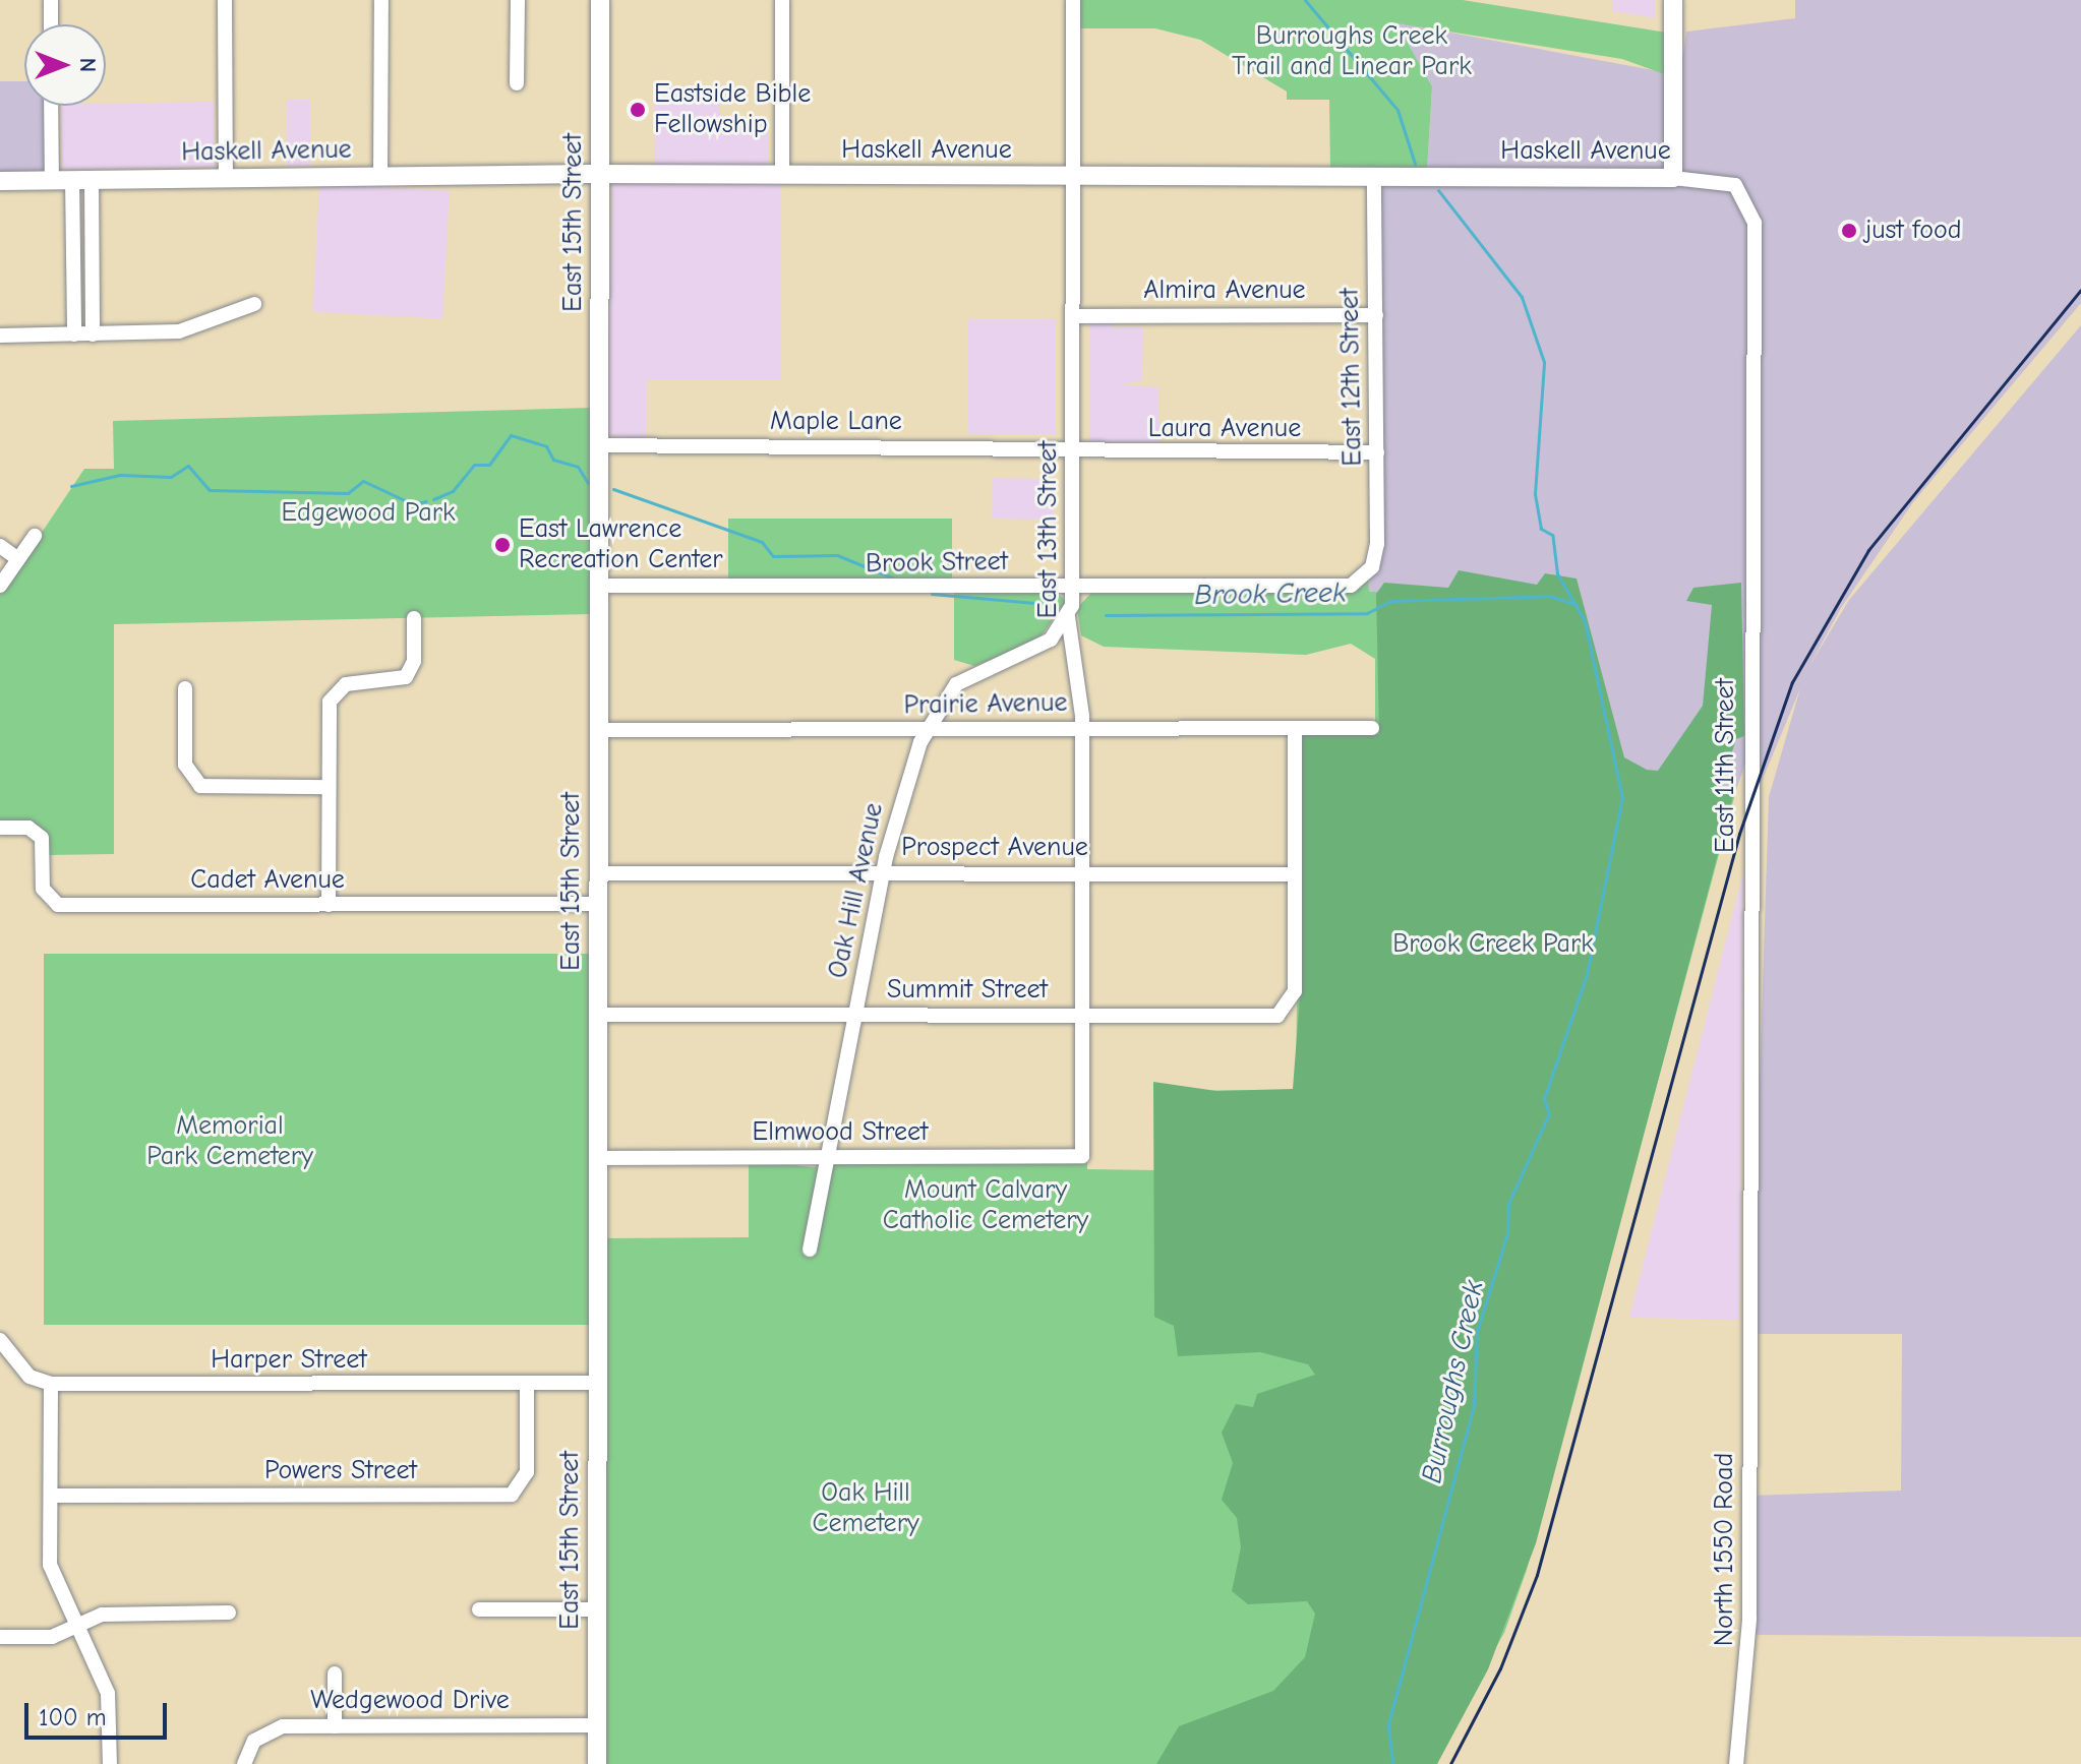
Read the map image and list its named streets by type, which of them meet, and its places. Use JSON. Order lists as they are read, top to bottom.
{
  "streets": {
    "main road": ["Haskell Avenue", "East 15th Street"],
    "street": [
      "Almira Avenue",
      "East 12th Street",
      "Maple Lane",
      "Laura Avenue",
      "East 13th Street",
      "Brook Street",
      "Prairie Avenue",
      "East 11th Street",
      "Prospect Avenue",
      "Cadet Avenue",
      "Oak Hill Avenue",
      "Summit Street",
      "Elmwood Street",
      "Harper Street",
      "Powers Street",
      "North 1550 Road",
      "Wedgewood Drive"
    ]
  },
  "crossings": [
    ["Haskell Avenue", "East 15th Street"],
    ["Haskell Avenue", "East 12th Street"],
    ["Haskell Avenue", "East 13th Street"],
    ["Haskell Avenue", "East 11th Street"],
    ["East 15th Street", "Maple Lane"],
    ["East 15th Street", "Brook Street"],
    ["East 15th Street", "Prairie Avenue"],
    ["East 15th Street", "Prospect Avenue"],
    ["East 15th Street", "Cadet Avenue"],
    ["East 15th Street", "Summit Street"],
    ["East 15th Street", "Elmwood Street"],
    ["East 15th Street", "Harper Street"],
    ["East 15th Street", "Wedgewood Drive"],
    ["Almira Avenue", "East 12th Street"],
    ["Almira Avenue", "East 13th Street"],
    ["East 12th Street", "Laura Avenue"],
    ["East 12th Street", "Brook Street"],
    ["Maple Lane", "Laura Avenue"],
    ["Maple Lane", "East 13th Street"],
    ["Laura Avenue", "East 13th Street"],
    ["East 13th Street", "Brook Street"],
    ["East 13th Street", "Prairie Avenue"],
    ["East 13th Street", "Prospect Avenue"],
    ["East 13th Street", "Oak Hill Avenue"],
    ["East 13th Street", "Summit Street"],
    ["East 13th Street", "Elmwood Street"],
    ["Prairie Avenue", "Oak Hill Avenue"],
    ["East 11th Street", "North 1550 Road"],
    ["Prospect Avenue", "Oak Hill Avenue"],
    ["Prospect Avenue", "Summit Street"],
    ["Oak Hill Avenue", "Summit Street"],
    ["Oak Hill Avenue", "Elmwood Street"],
    ["Harper Street", "Powers Street"]
  ],
  "water": ["Brook Creek", "Burroughs Creek"],
  "parks": [
    "Burroughs Creek Trail and Linear Park",
    "Edgewood Park",
    "Brook Creek Park",
    "Memorial Park Cemetery",
    "Mount Calvary Catholic Cemetery",
    "Oak Hill Cemetery"
  ],
  "places": ["Eastside Bible Fellowship", "just food", "East Lawrence Recreation Center"],
  "scale_bar": "100 m",
  "north": "right"
}
